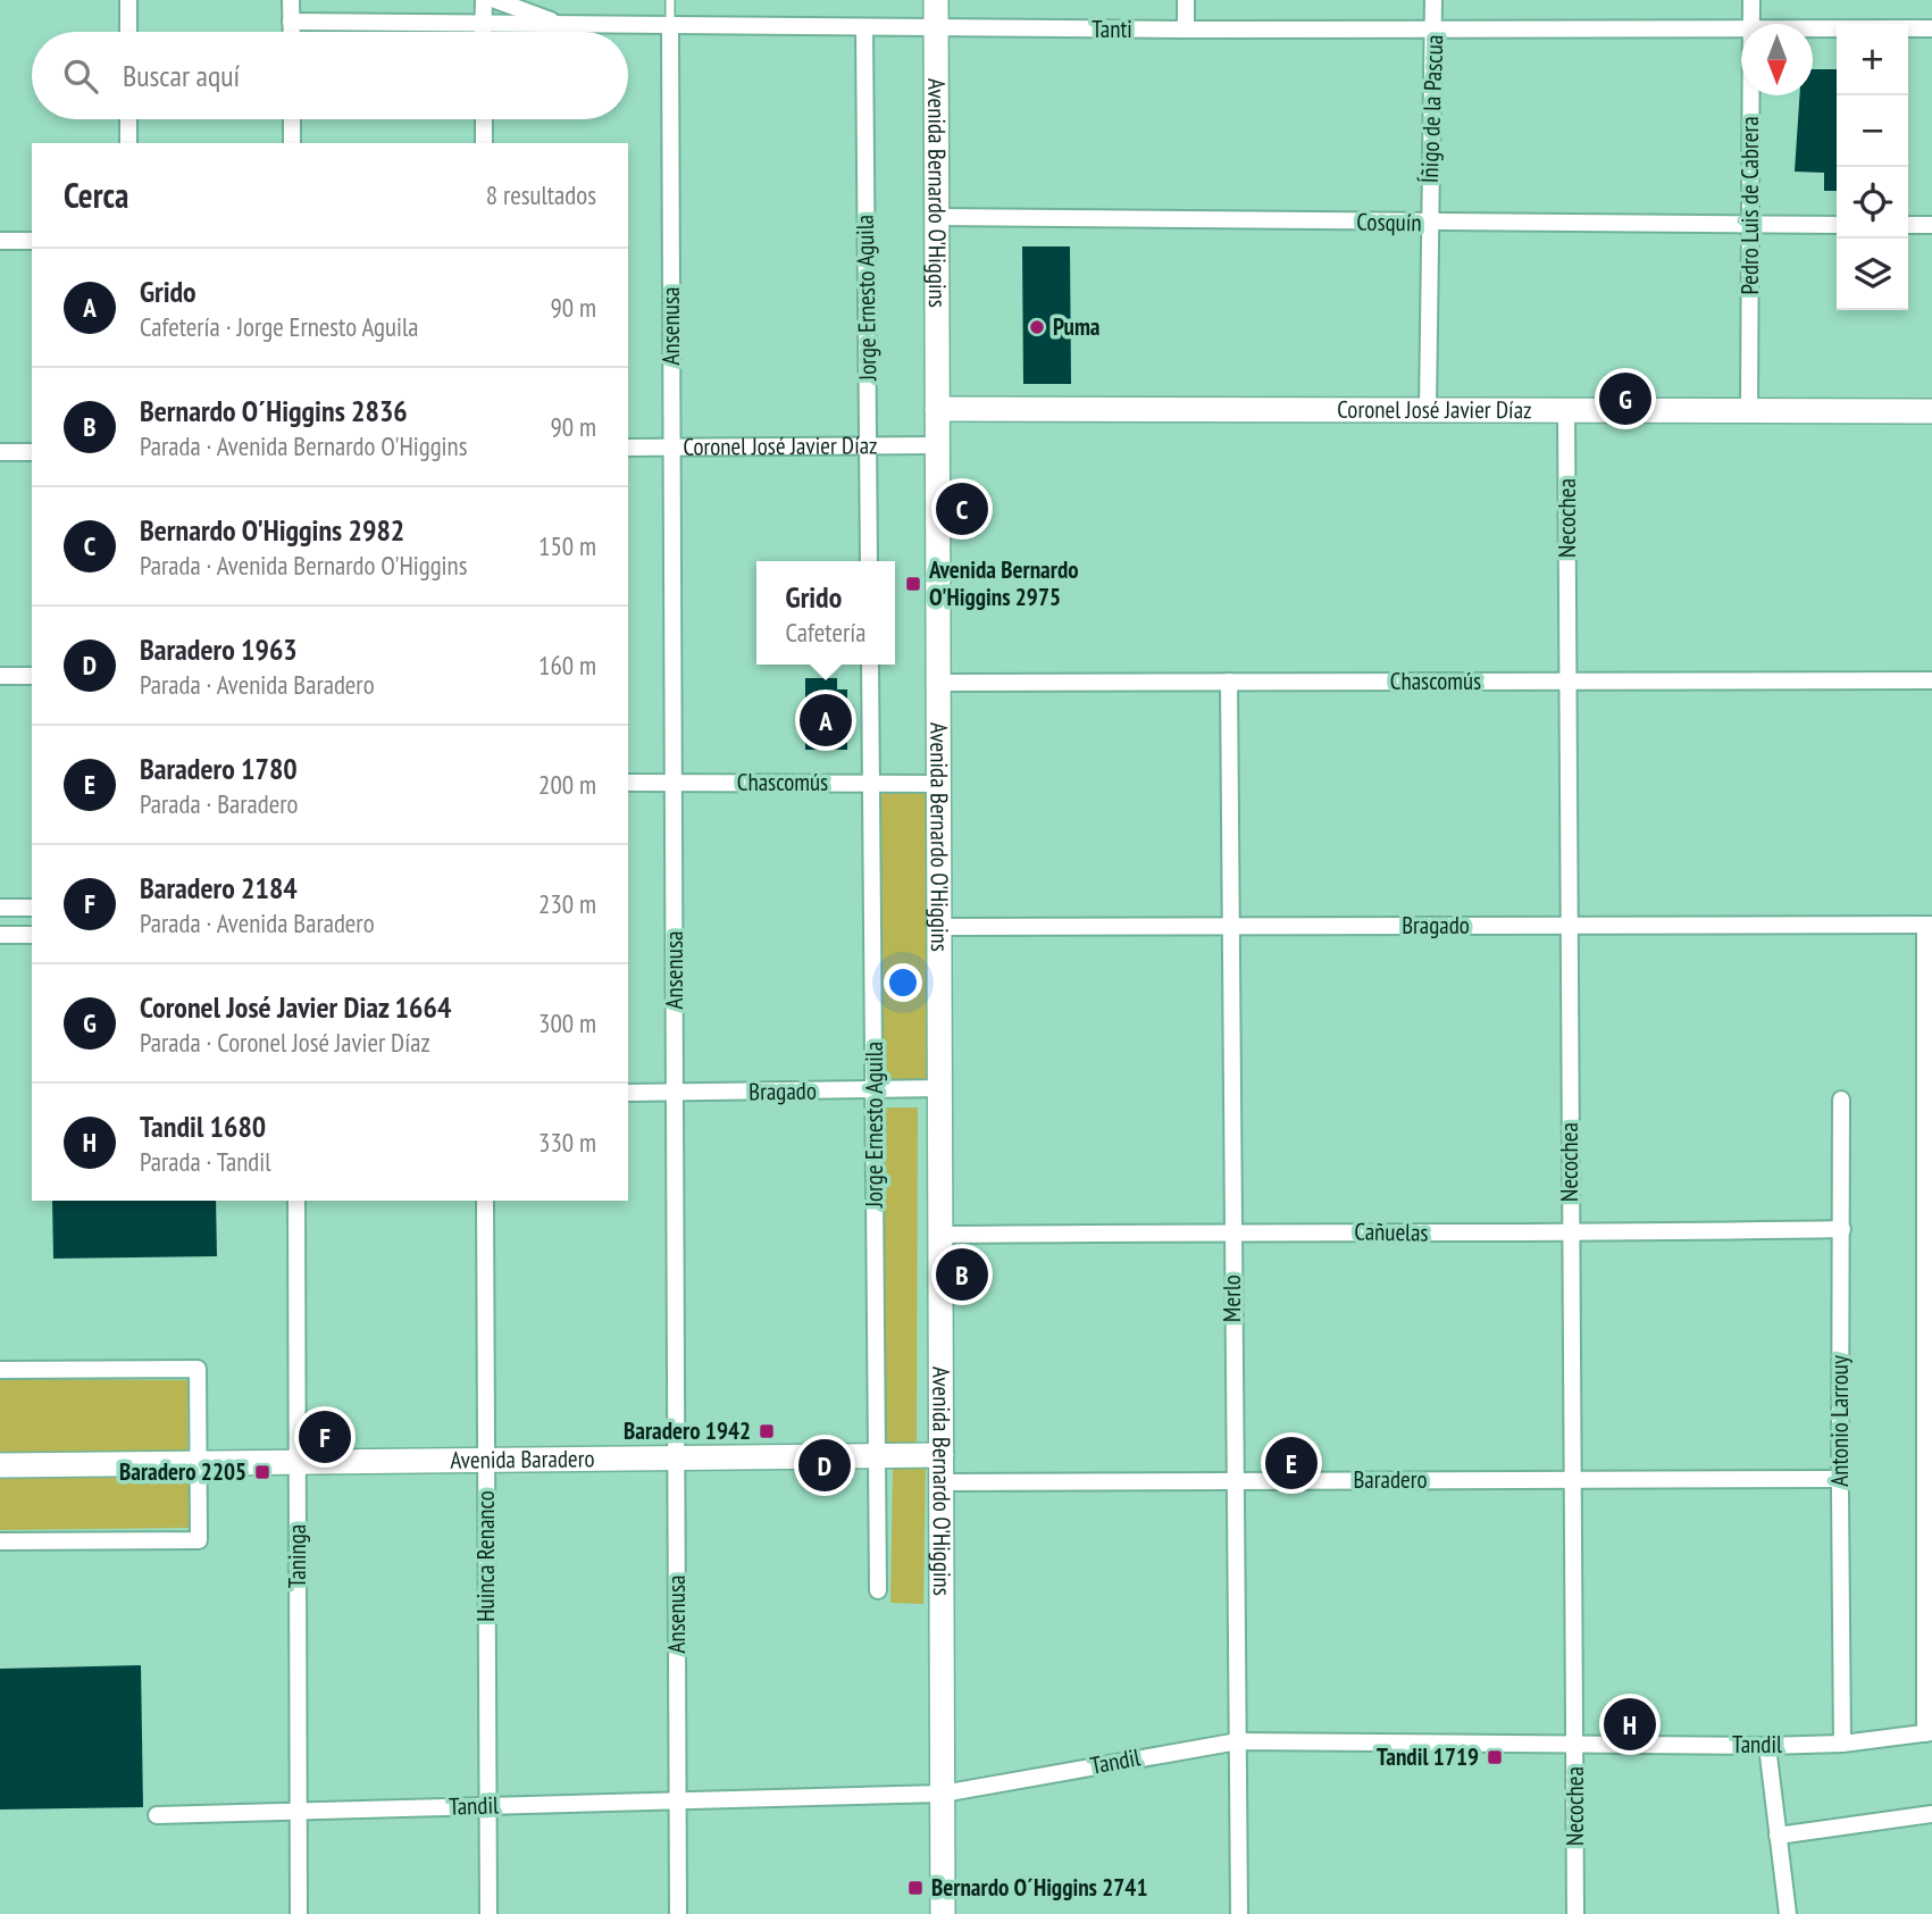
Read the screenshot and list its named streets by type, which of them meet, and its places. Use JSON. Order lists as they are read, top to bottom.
{
  "streets": {
    "main road": ["Avenida Bernardo O'Higgins", "Coronel José Javier Díaz", "Avenida Baradero"],
    "street": [
      "Tanti",
      "Íñigo de la Pascua",
      "Pedro Luis de Cabrera",
      "Cosquín",
      "Jorge Ernesto Aguila",
      "Ansenusa",
      "Necochea",
      "Chascomús",
      "Bragado",
      "Cañuelas",
      "Merlo",
      "Antonio Larrouy",
      "Baradero",
      "Taninga",
      "Huinca Renanco",
      "Tandil"
    ]
  },
  "crossings": [
    ["Tanti", "Íñigo de la Pascua"],
    ["Tanti", "Avenida Bernardo O'Higgins"],
    ["Tanti", "Jorge Ernesto Aguila"],
    ["Tanti", "Ansenusa"],
    ["Íñigo de la Pascua", "Cosquín"],
    ["Íñigo de la Pascua", "Coronel José Javier Díaz"],
    ["Avenida Bernardo O'Higgins", "Cosquín"],
    ["Avenida Bernardo O'Higgins", "Coronel José Javier Díaz"],
    ["Avenida Bernardo O'Higgins", "Chascomús"],
    ["Avenida Bernardo O'Higgins", "Bragado"],
    ["Avenida Bernardo O'Higgins", "Cañuelas"],
    ["Avenida Bernardo O'Higgins", "Avenida Baradero"],
    ["Avenida Bernardo O'Higgins", "Baradero"],
    ["Avenida Bernardo O'Higgins", "Tandil"],
    ["Pedro Luis de Cabrera", "Cosquín"],
    ["Pedro Luis de Cabrera", "Coronel José Javier Díaz"],
    ["Jorge Ernesto Aguila", "Coronel José Javier Díaz"],
    ["Jorge Ernesto Aguila", "Chascomús"],
    ["Jorge Ernesto Aguila", "Bragado"],
    ["Jorge Ernesto Aguila", "Avenida Baradero"],
    ["Ansenusa", "Coronel José Javier Díaz"],
    ["Ansenusa", "Chascomús"],
    ["Ansenusa", "Bragado"],
    ["Ansenusa", "Avenida Baradero"],
    ["Ansenusa", "Tandil"],
    ["Coronel José Javier Díaz", "Necochea"],
    ["Necochea", "Chascomús"],
    ["Necochea", "Bragado"],
    ["Necochea", "Cañuelas"],
    ["Necochea", "Baradero"],
    ["Necochea", "Tandil"],
    ["Chascomús", "Merlo"],
    ["Bragado", "Merlo"],
    ["Cañuelas", "Merlo"],
    ["Cañuelas", "Antonio Larrouy"],
    ["Merlo", "Baradero"],
    ["Merlo", "Tandil"],
    ["Antonio Larrouy", "Baradero"],
    ["Antonio Larrouy", "Tandil"],
    ["Avenida Baradero", "Taninga"],
    ["Avenida Baradero", "Huinca Renanco"],
    ["Taninga", "Tandil"],
    ["Huinca Renanco", "Tandil"]
  ],
  "places": {
    "other": ["Puma"],
    "transit": [
      "Avenida Bernardo O'Higgins 2975",
      "Baradero 1942",
      "Baradero 2205",
      "Tandil 1719",
      "Bernardo O´Higgins 2741"
    ]
  },
  "north": "bottom",
  "page": {
    "map_buttons": ["+", "−"],
    "search": "Buscar aquí",
    "heading": ["Cerca", "8 resultados"],
    "list": [
      {
        "mark": "A",
        "name": "Grido",
        "note": "Cafetería · Jorge Ernesto Aguila",
        "value": "90 m"
      },
      {
        "mark": "B",
        "name": "Bernardo O´Higgins 2836",
        "note": "Parada · Avenida Bernardo O'Higgins",
        "value": "90 m"
      },
      {
        "mark": "C",
        "name": "Bernardo O'Higgins 2982",
        "note": "Parada · Avenida Bernardo O'Higgins",
        "value": "150 m"
      },
      {
        "mark": "D",
        "name": "Baradero 1963",
        "note": "Parada · Avenida Baradero",
        "value": "160 m"
      },
      {
        "mark": "E",
        "name": "Baradero 1780",
        "note": "Parada · Baradero",
        "value": "200 m"
      },
      {
        "mark": "F",
        "name": "Baradero 2184",
        "note": "Parada · Avenida Baradero",
        "value": "230 m"
      },
      {
        "mark": "G",
        "name": "Coronel José Javier Diaz 1664",
        "note": "Parada · Coronel José Javier Díaz",
        "value": "300 m"
      },
      {
        "mark": "H",
        "name": "Tandil 1680",
        "note": "Parada · Tandil",
        "value": "330 m"
      }
    ],
    "pins": [
      "G",
      "C",
      "A",
      "B",
      "F",
      "E",
      "D",
      "H"
    ],
    "popup": ["Grido", "Cafetería"]
  }
}
